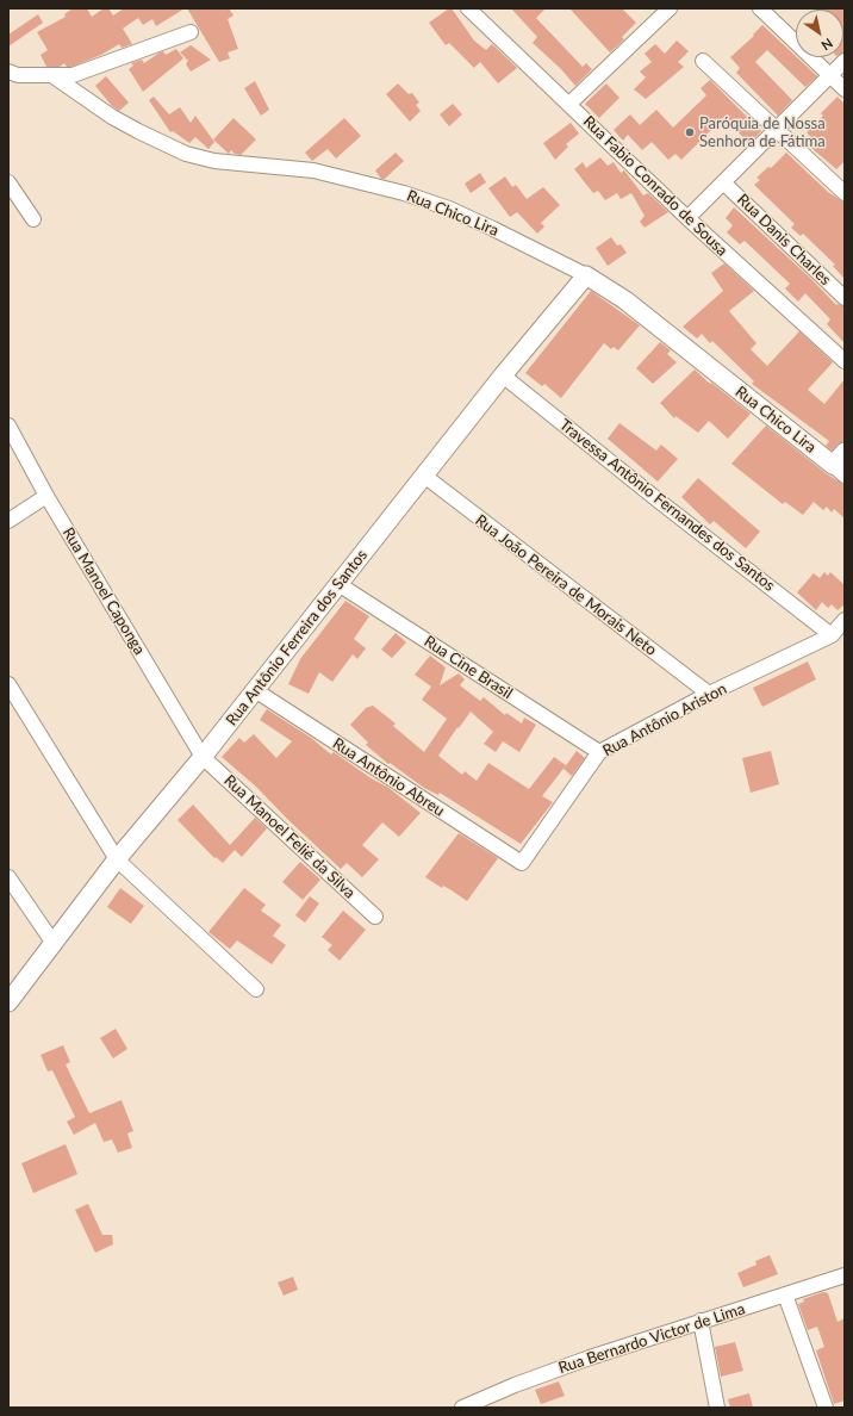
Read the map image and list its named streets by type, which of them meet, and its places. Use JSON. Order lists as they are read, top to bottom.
{
  "streets": {
    "street": [
      "Rua Fabio Conrado de Sousa",
      "Rua Chico Lira",
      "Rua Danis Charles",
      "Travessa Antônio Fernandes dos Santos",
      "Rua João Pereira de Morais Neto",
      "Rua Manoel Caponga",
      "Rua Antônio Ferreira dos Santos",
      "Rua Cine Brasil",
      "Rua Antônio Ariston",
      "Rua Antônio Abreu",
      "Rua Manoel Felié da Silva",
      "Rua Bernardo Victor de Lima"
    ]
  },
  "crossings": [
    ["Rua Chico Lira", "Rua Antônio Ferreira dos Santos"],
    ["Travessa Antônio Fernandes dos Santos", "Rua Antônio Ferreira dos Santos"],
    ["Travessa Antônio Fernandes dos Santos", "Rua Antônio Ariston"],
    ["Rua João Pereira de Morais Neto", "Rua Antônio Ferreira dos Santos"],
    ["Rua João Pereira de Morais Neto", "Rua Antônio Ariston"],
    ["Rua Manoel Caponga", "Rua Antônio Ferreira dos Santos"],
    ["Rua Manoel Caponga", "Rua Manoel Felié da Silva"],
    ["Rua Antônio Ferreira dos Santos", "Rua Cine Brasil"],
    ["Rua Antônio Ferreira dos Santos", "Rua Antônio Abreu"],
    ["Rua Antônio Ferreira dos Santos", "Rua Manoel Felié da Silva"],
    ["Rua Cine Brasil", "Rua Antônio Ariston"],
    ["Rua Antônio Ariston", "Rua Antônio Abreu"]
  ],
  "places": ["Paróquia de Nossa Senhora de Fátima"],
  "north": "bottom right"
}
